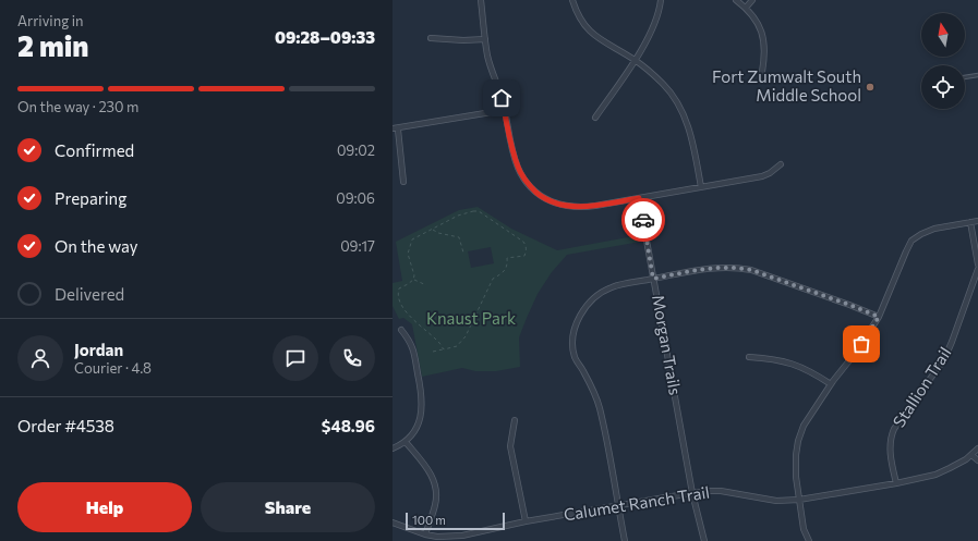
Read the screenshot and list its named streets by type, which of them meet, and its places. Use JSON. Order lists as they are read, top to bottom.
{
  "streets": {
    "street": ["Morgan Trails", "Stallion Trail", "Calumet Ranch Trail"]
  },
  "crossings": [
    ["Morgan Trails", "Calumet Ranch Trail"],
    ["Stallion Trail", "Calumet Ranch Trail"]
  ],
  "parks": ["Knaust Park"],
  "places": ["Fort Zumwalt South Middle School"],
  "scale_bar": "100 m",
  "north": "top",
  "page": {
    "heading": ["2 min", "Arriving in", "09:28–09:33"],
    "panel": [
      "Jordan",
      "Courier · 4.8",
      "Order #4538",
      "$48.96"
    ],
    "bar": "On the way · 230 m",
    "list": [
      ["Confirmed", "09:02"],
      ["Preparing", "09:06"],
      ["On the way", "09:17"],
      "Delivered"
    ],
    "buttons": ["Help", "Share"],
    "scale": "100 m"
  }
}
